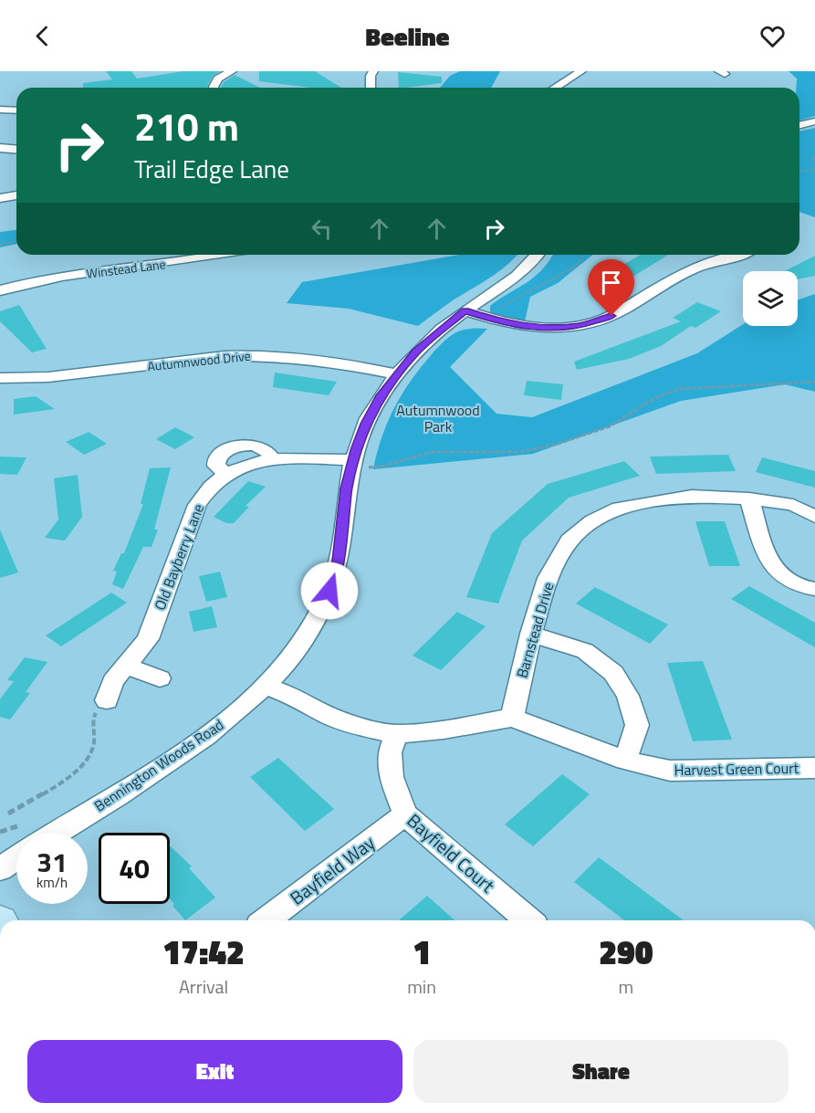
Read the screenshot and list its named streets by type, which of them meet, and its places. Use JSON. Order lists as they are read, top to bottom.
{
  "streets": {
    "street": [
      "Winstead Lane",
      "Autumnwood Drive",
      "Old Bayberry Lane",
      "Barnstead Drive",
      "Bennington Woods Road",
      "Harvest Green Court",
      "Bayfield Court",
      "Bayfield Way"
    ]
  },
  "crossings": [
    ["Autumnwood Drive", "Bennington Woods Road"],
    ["Old Bayberry Lane", "Bennington Woods Road"],
    ["Barnstead Drive", "Harvest Green Court"],
    ["Bayfield Court", "Bayfield Way"]
  ],
  "parks": ["Autumnwood Park"],
  "page": {
    "header": "Beeline",
    "turn": ["210 m", "Trail Edge Lane"],
    "speed": "31 km/h",
    "limit": "40",
    "eta": [
      "17:42",
      "Arrival",
      "1",
      "min",
      "290",
      "m"
    ],
    "buttons": ["Exit", "Share"]
  }
}
